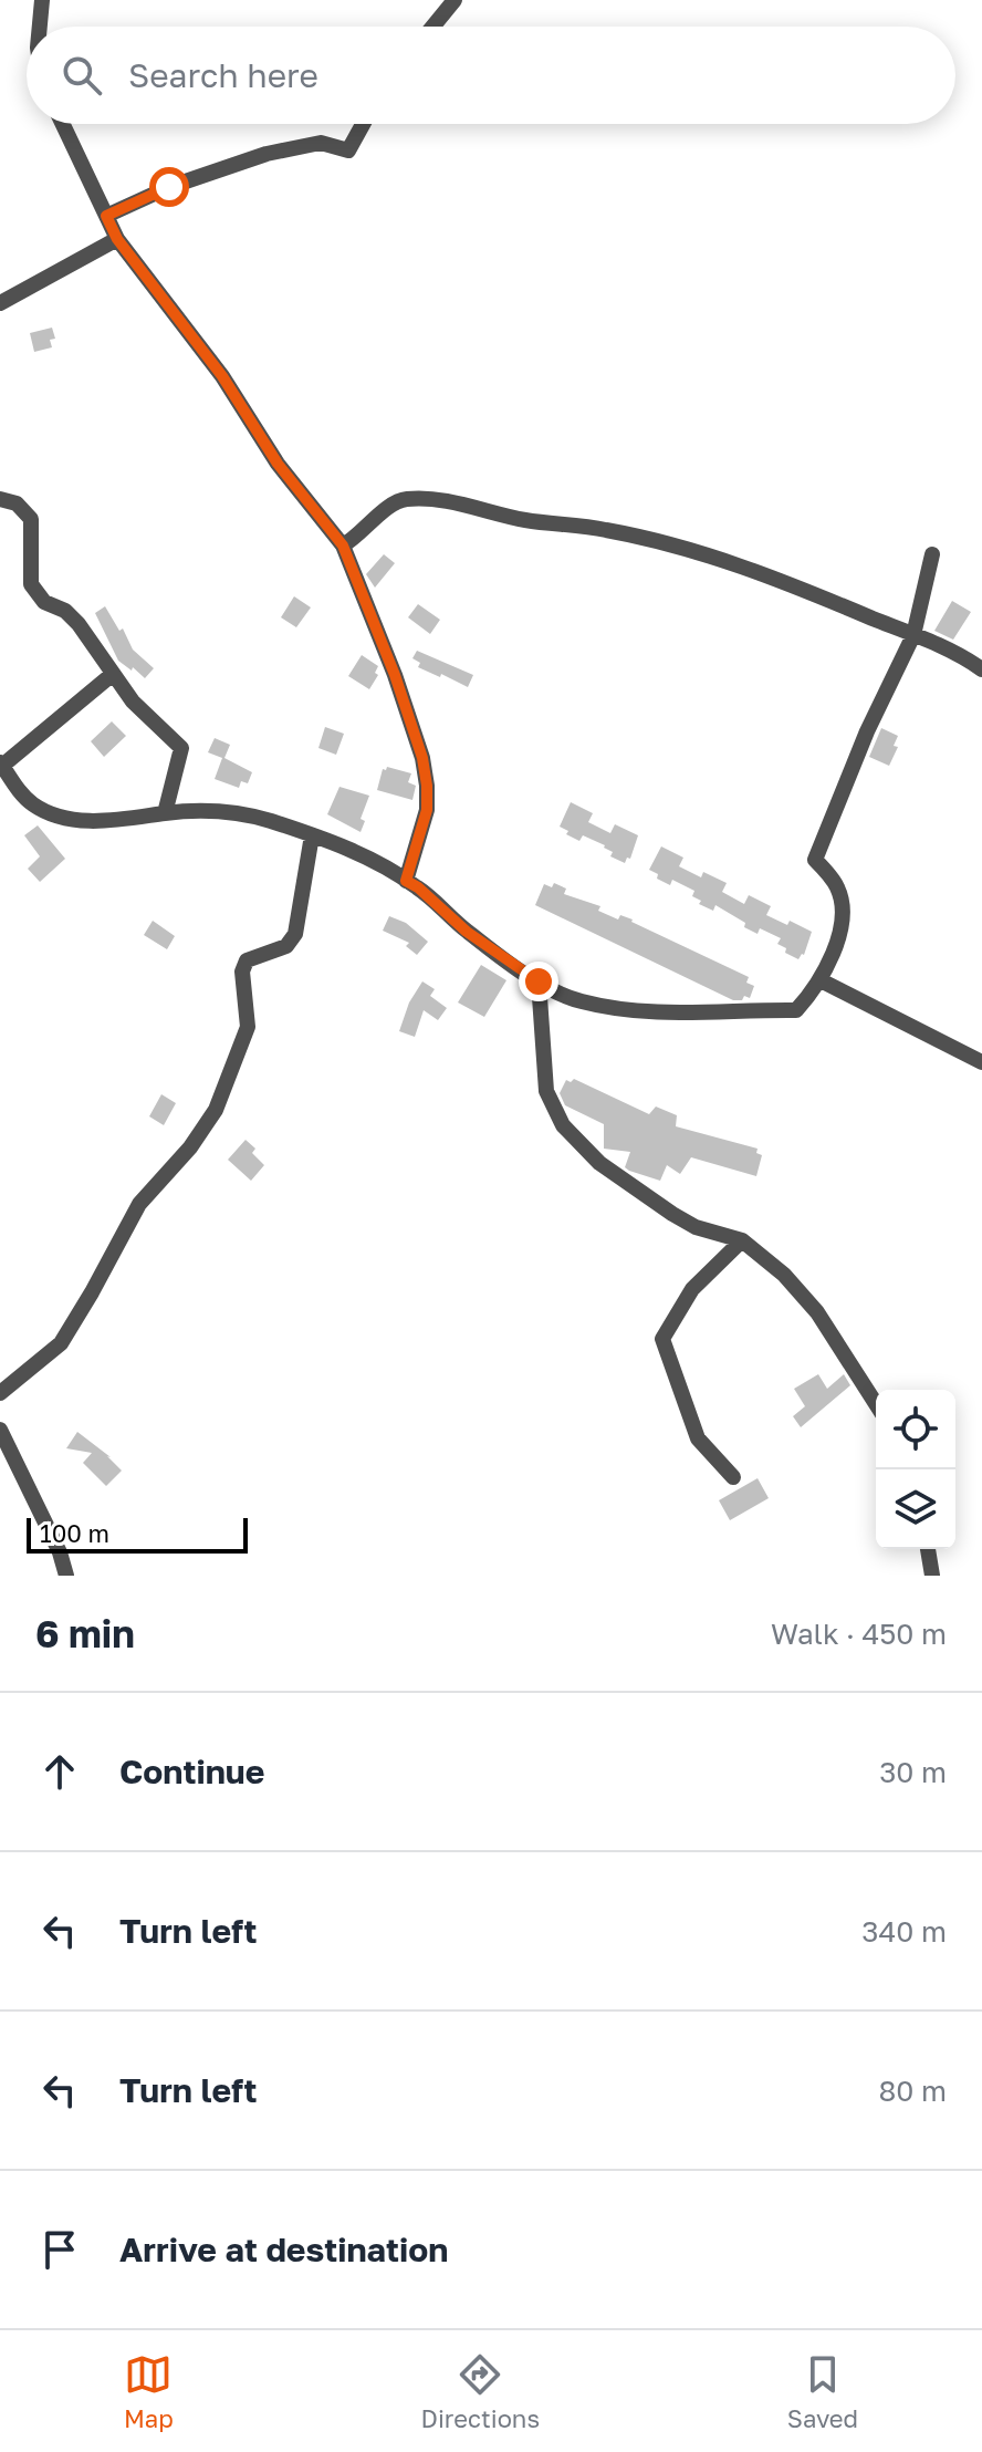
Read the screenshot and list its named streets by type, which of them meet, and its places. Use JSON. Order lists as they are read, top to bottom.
{
  "scale_bar": "100 m",
  "page": {
    "search": "Search here",
    "scale": "100 m",
    "heading": ["6 min", "Walk · 450 m"],
    "list": [
      ["Continue", "30 m"],
      ["Turn left", "340 m"],
      ["Turn left", "80 m"],
      "Arrive at destination"
    ],
    "nav": ["Map", "Directions", "Saved"]
  }
}
